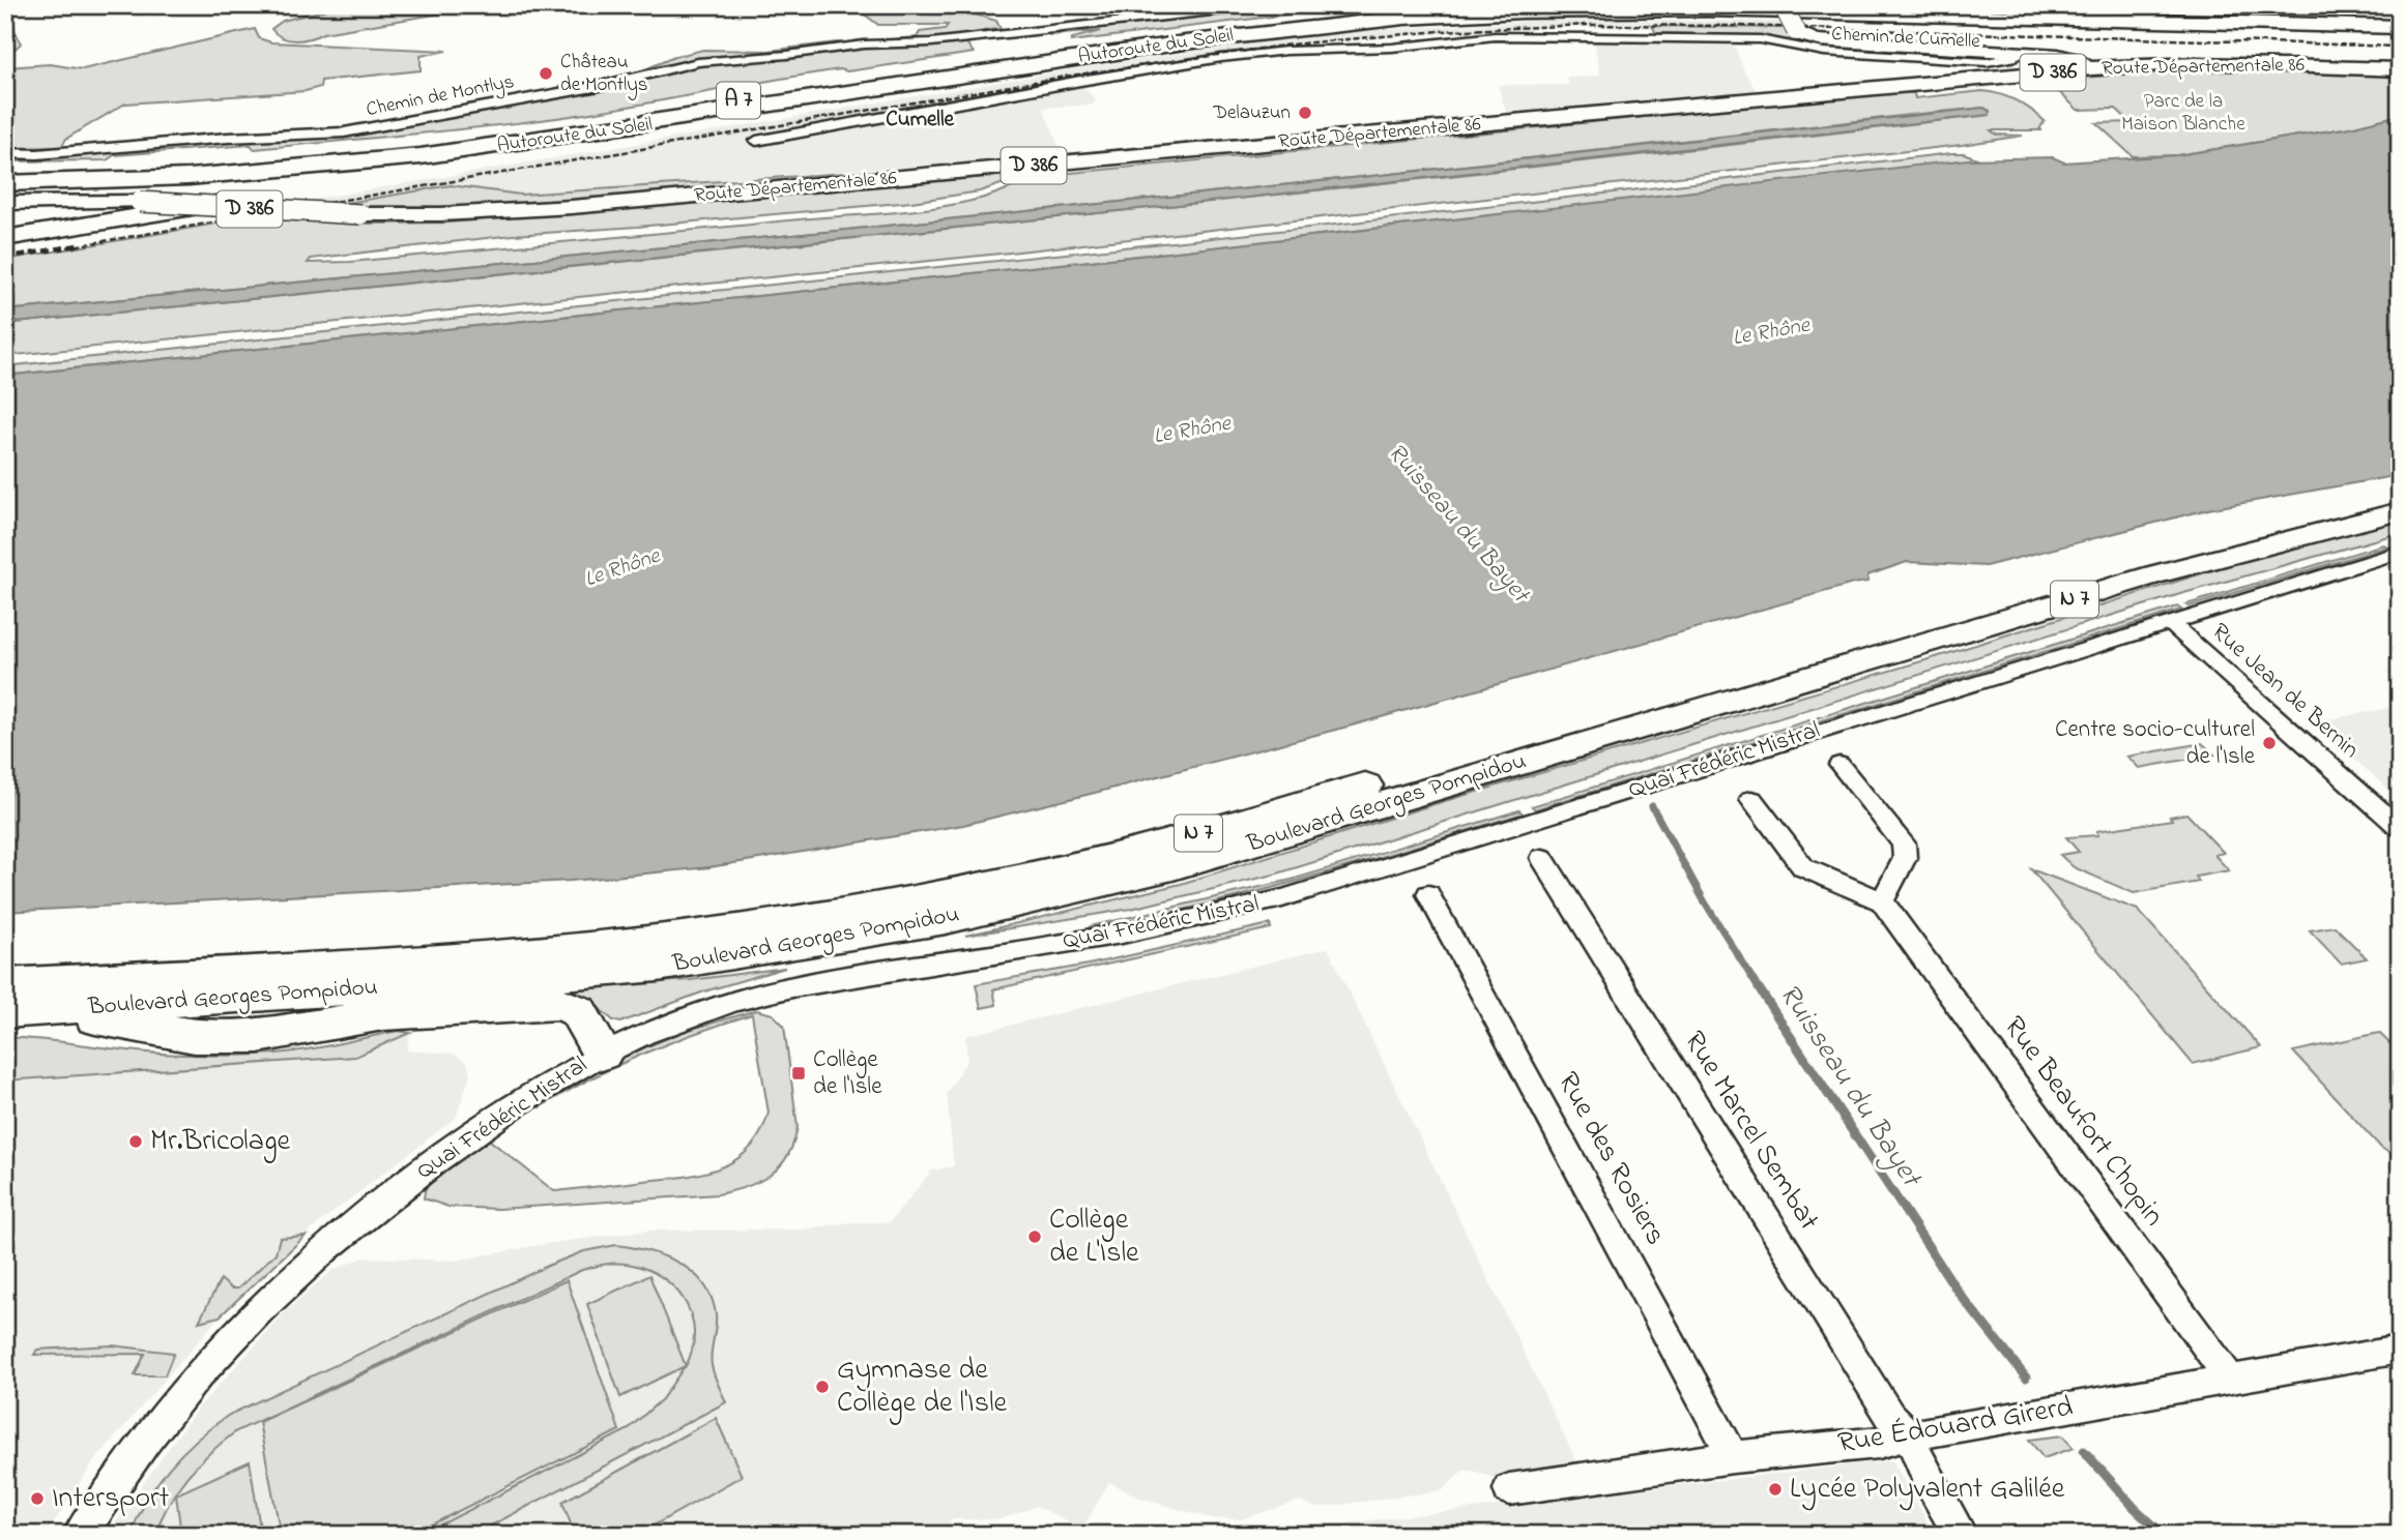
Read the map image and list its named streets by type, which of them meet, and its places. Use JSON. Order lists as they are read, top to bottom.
{
  "streets": {
    "highway": ["Autoroute du Soleil", "A 7"],
    "main road": [
      "Route Départementale 86",
      "D 386",
      "N 7",
      "Boulevard Georges Pompidou"
    ],
    "street": [
      "Chemin de Cumelle",
      "Chemin de Montlys",
      "Rue Jean de Bernin",
      "Quai Frédéric Mistral",
      "Rue Beaufort Chopin",
      "Rue Marcel Sembat",
      "Rue des Rosiers",
      "Rue Édouard Girerd"
    ]
  },
  "crossings": [
    ["Rue Jean de Bernin", "Quai Frédéric Mistral"],
    ["Rue Beaufort Chopin", "Rue Édouard Girerd"],
    ["Rue Marcel Sembat", "Rue Édouard Girerd"],
    ["Rue des Rosiers", "Rue Édouard Girerd"]
  ],
  "districts": ["Cumelle"],
  "water": ["Le Rhône", "Ruisseau du Bayet"],
  "parks": ["Parc de la Maison Blanche"],
  "places": {
    "other": [
      "Château de Montlys",
      "Delauzun",
      "Centre socio-culturel de l'Isle",
      "Mr.Bricolage",
      "Collège de L'Isle",
      "Gymnase de Collège de l'Isle",
      "Lycée Polyvalent Galilée",
      "Intersport"
    ],
    "transit": ["Collège de l'Isle"]
  }
}
